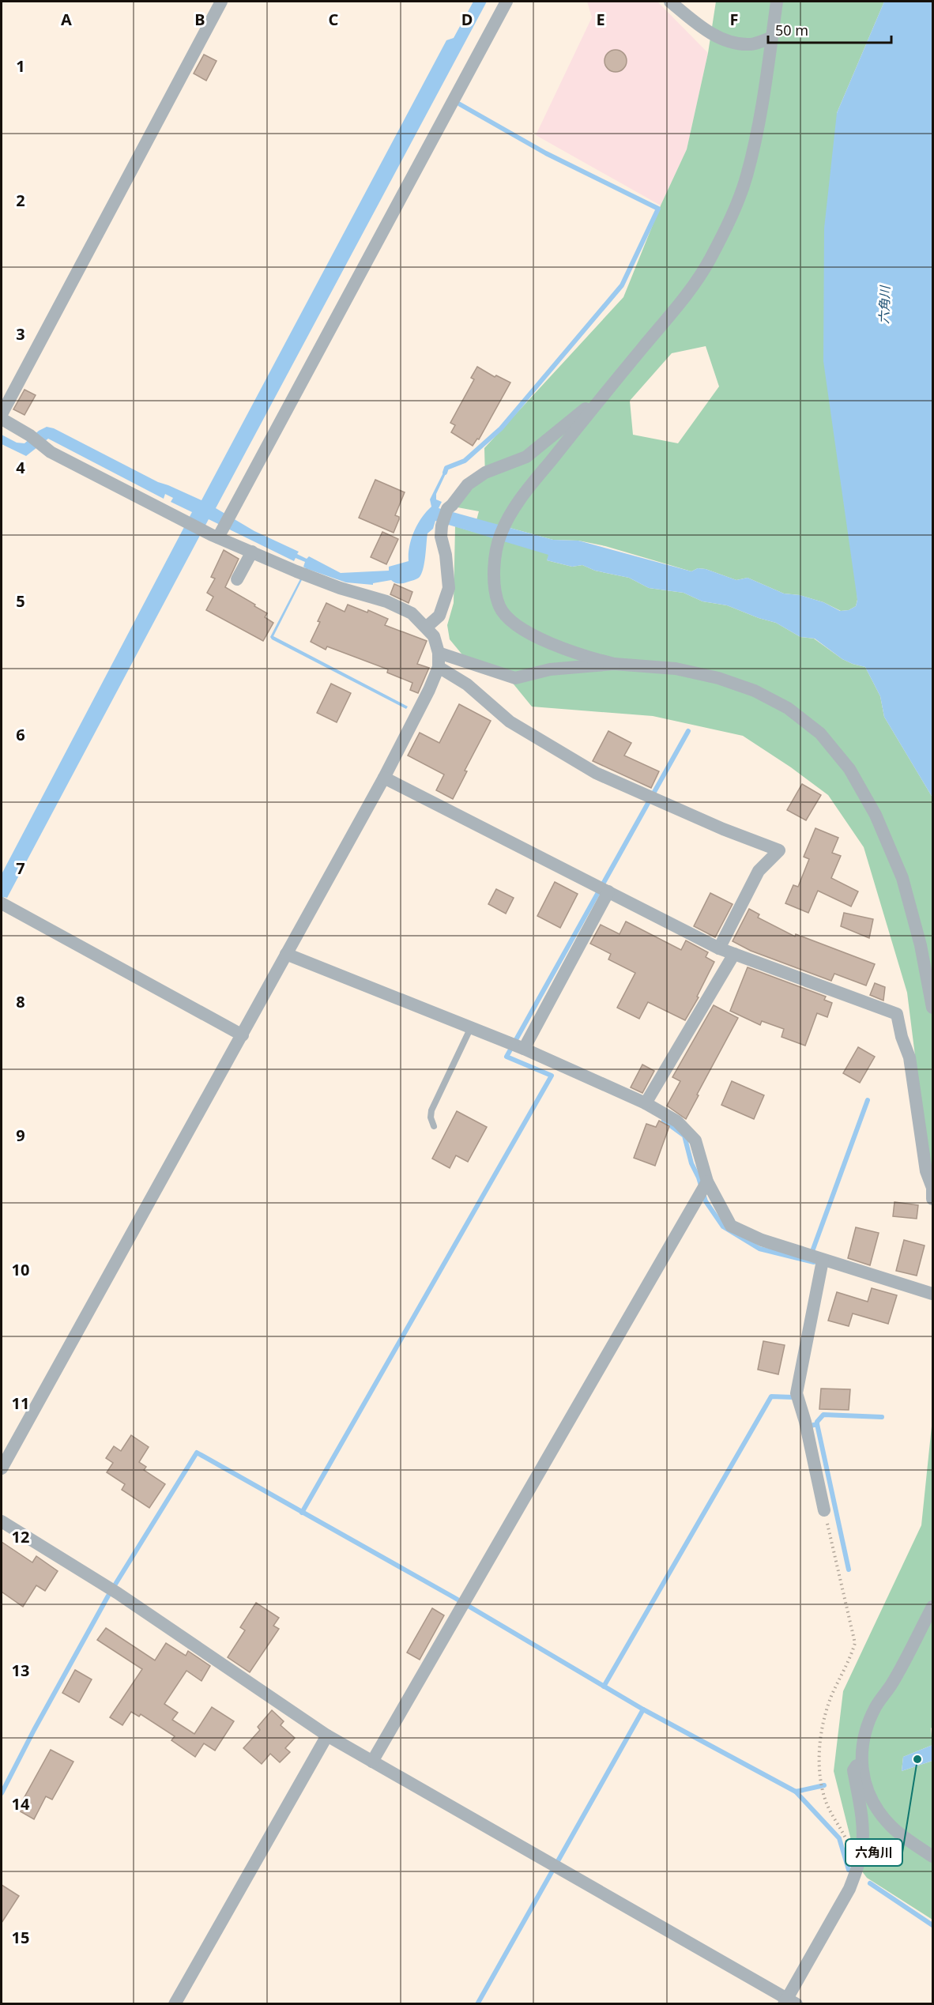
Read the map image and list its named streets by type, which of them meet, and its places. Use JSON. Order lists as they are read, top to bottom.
{
  "water": ["六角川"],
  "places": ["六角川"],
  "scale_bar": "50 m",
  "grid": {
    "columns": [
      "A",
      "B",
      "C",
      "D",
      "E",
      "F"
    ],
    "rows": [
      "1",
      "2",
      "3",
      "4",
      "5",
      "6",
      "7",
      "8",
      "9",
      "10",
      "11",
      "12",
      "13",
      "14",
      "15"
    ]
  }
}
